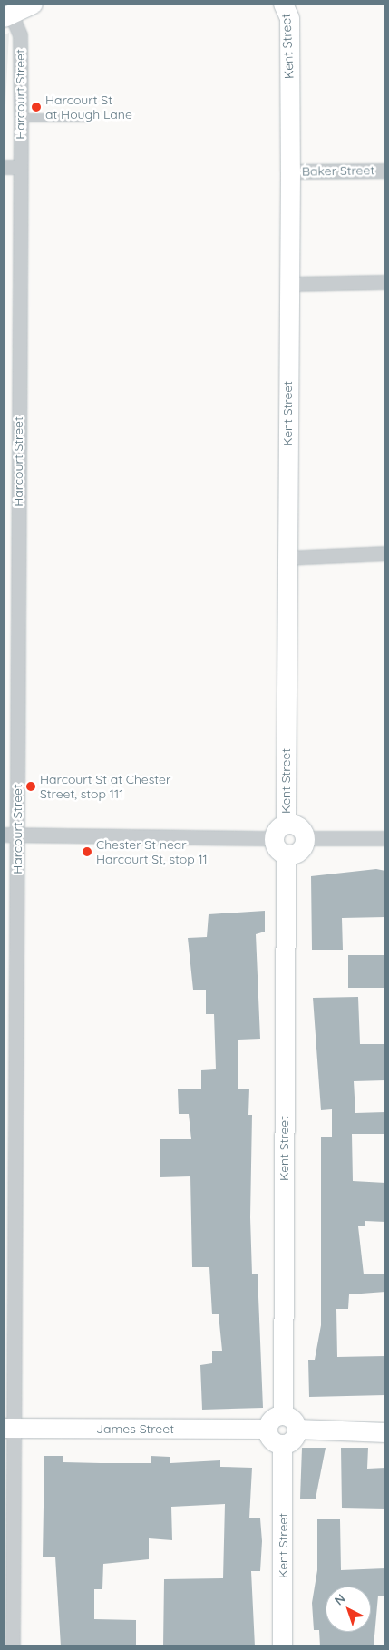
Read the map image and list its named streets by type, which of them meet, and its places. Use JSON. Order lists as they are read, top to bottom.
{
  "streets": {
    "street": [
      "Kent Street",
      "Harcourt Street",
      "Baker Street",
      "James Street"
    ]
  },
  "crossings": [
    ["Kent Street", "Baker Street"],
    ["Kent Street", "James Street"],
    ["Harcourt Street", "James Street"]
  ],
  "places": ["Harcourt St at Hough Lane", "Harcourt St at Chester Street, stop 111", "Chester St near Harcourt St, stop 11"],
  "north": "top left"
}
